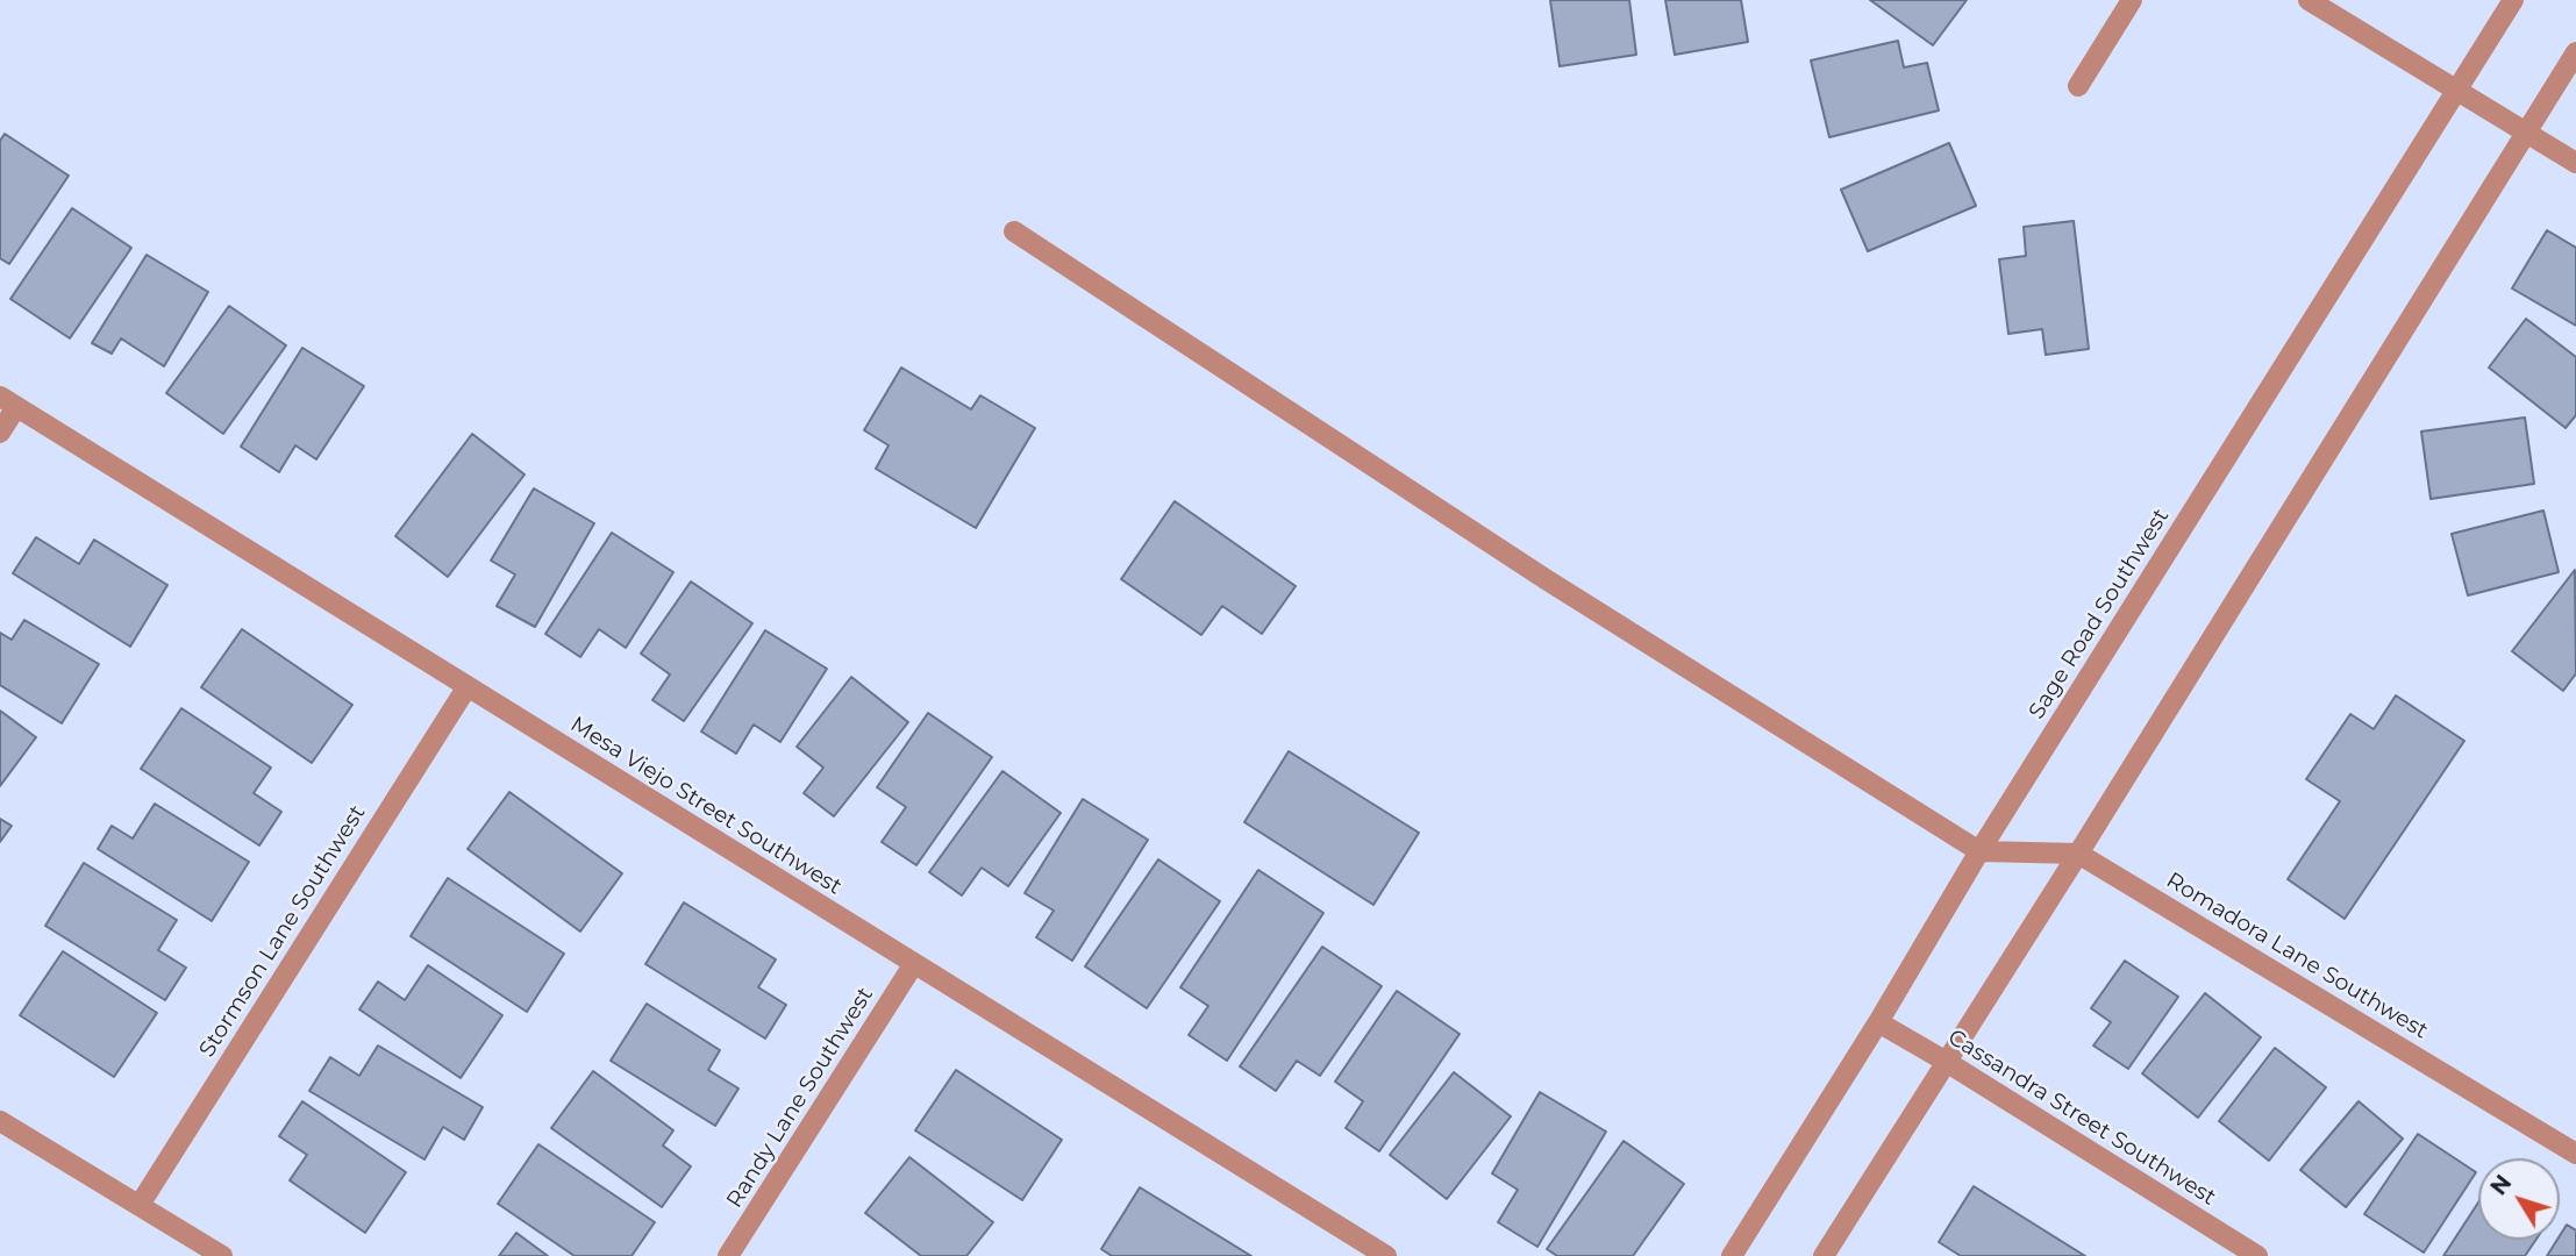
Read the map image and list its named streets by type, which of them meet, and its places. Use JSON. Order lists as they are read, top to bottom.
{
  "streets": {
    "street": [
      "Sage Road Southwest",
      "Mesa Viejo Street Southwest",
      "Stormson Lane Southwest",
      "Romadora Lane Southwest",
      "Randy Lane Southwest",
      "Cassandra Street Southwest"
    ]
  },
  "crossings": [
    ["Sage Road Southwest", "Cassandra Street Southwest"],
    ["Mesa Viejo Street Southwest", "Stormson Lane Southwest"],
    ["Mesa Viejo Street Southwest", "Randy Lane Southwest"]
  ],
  "north": "top left"
}
